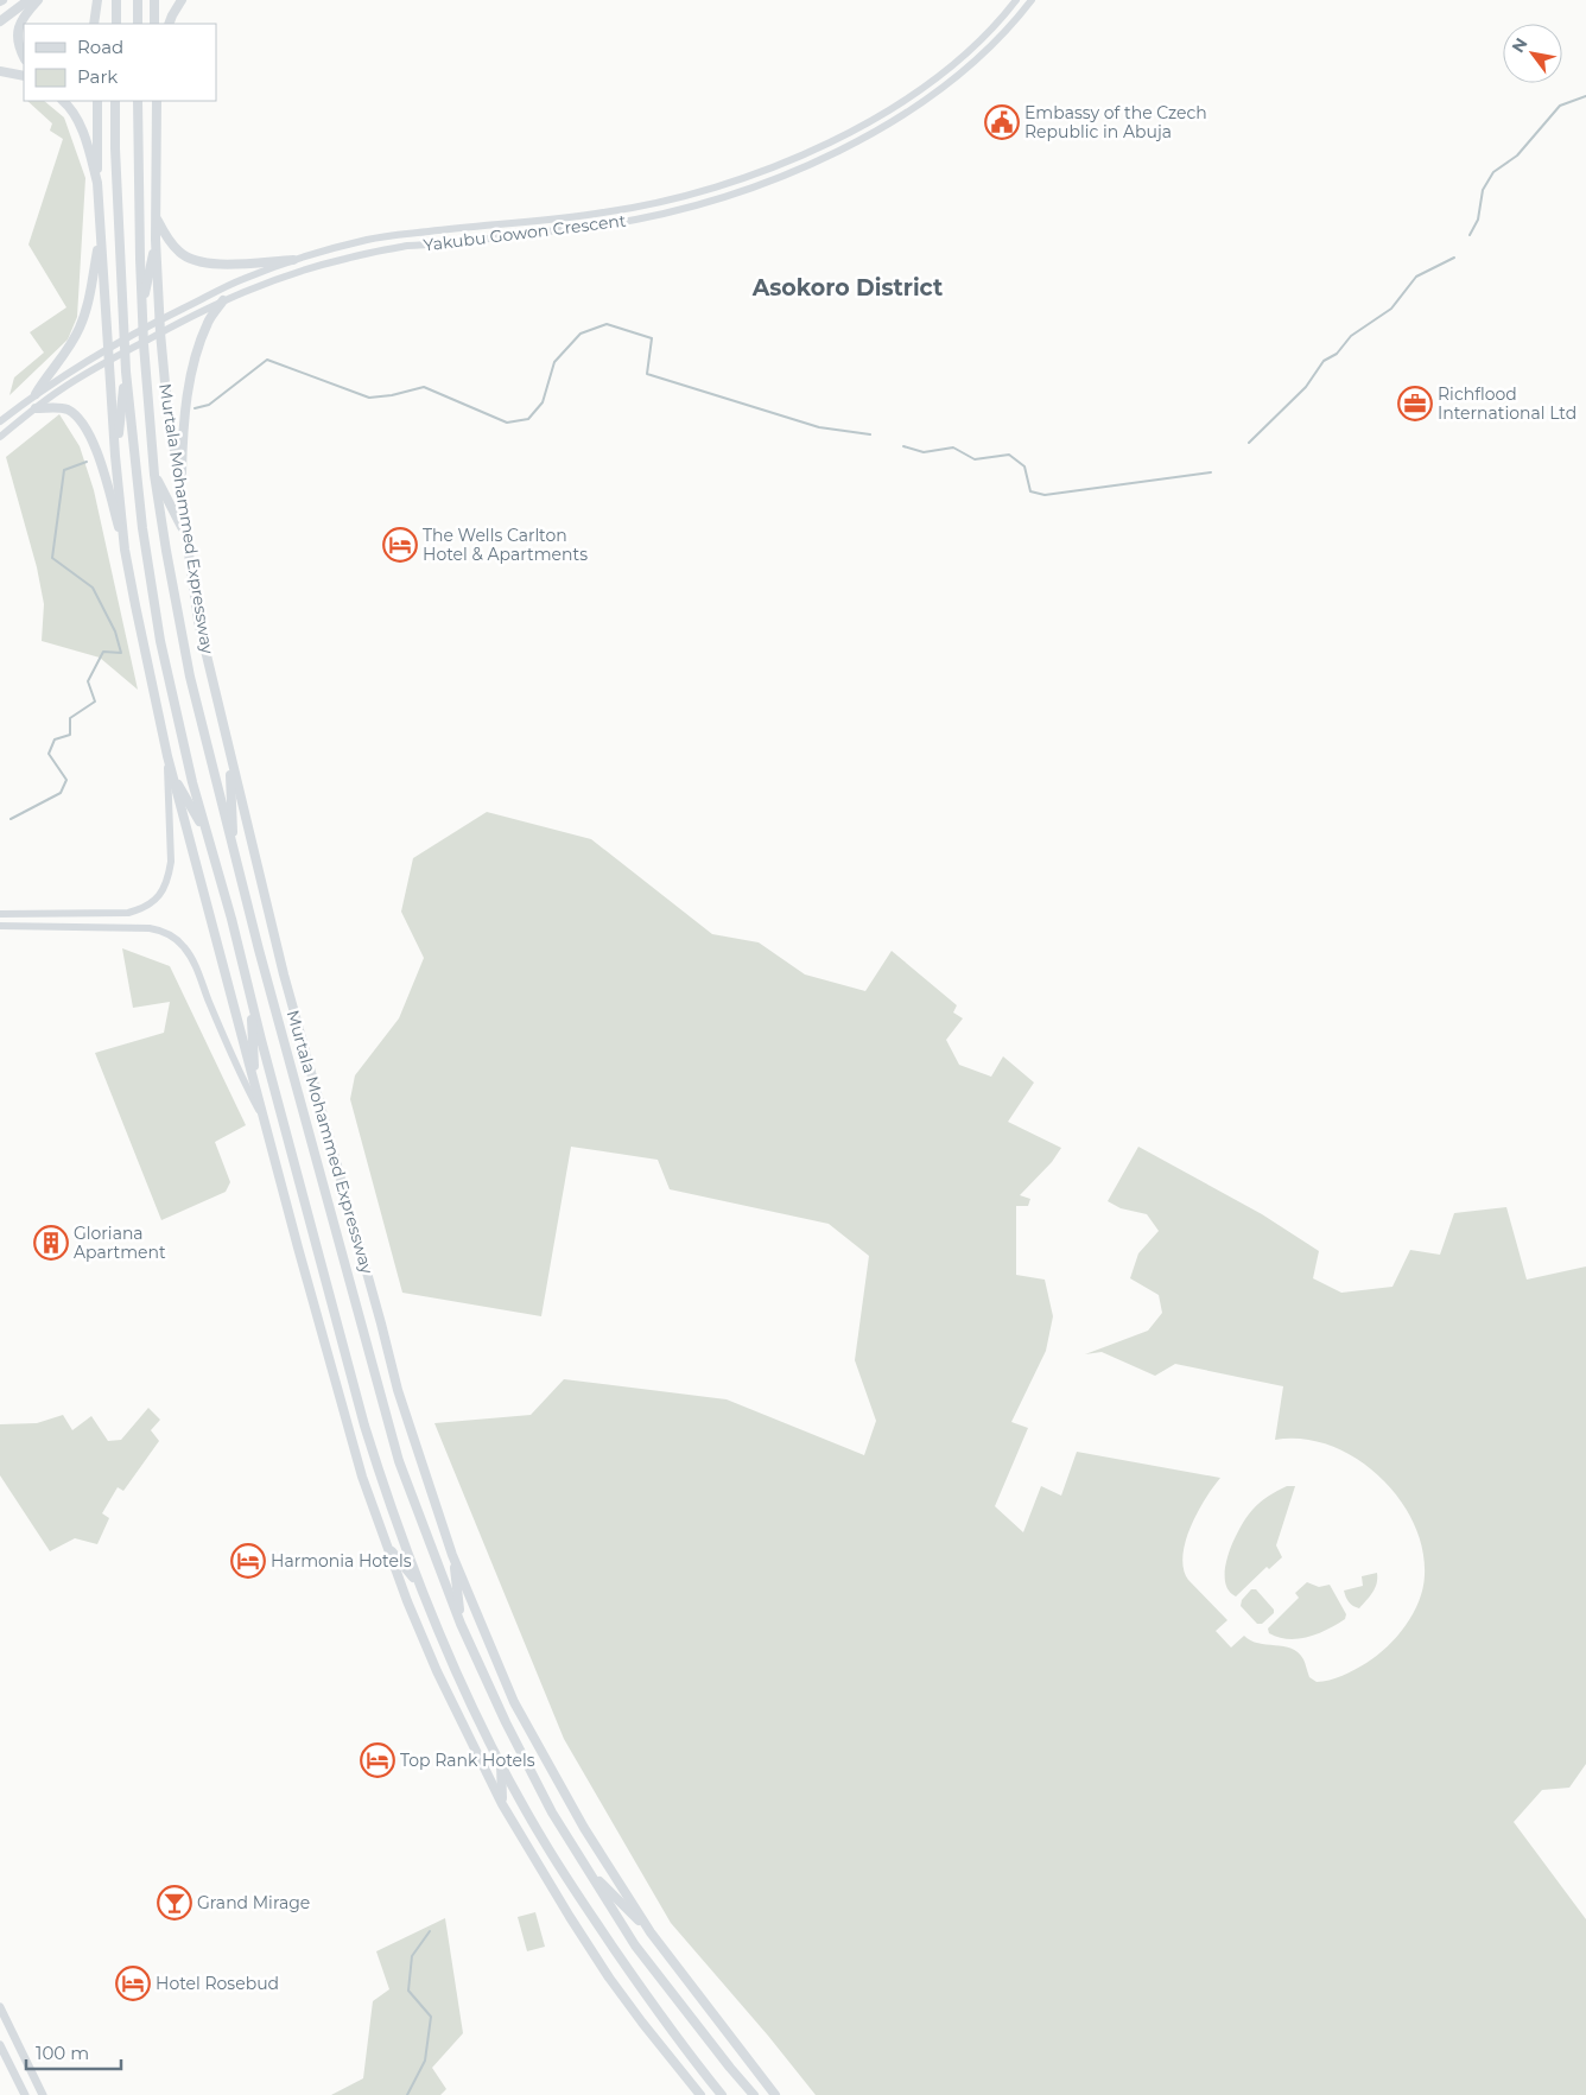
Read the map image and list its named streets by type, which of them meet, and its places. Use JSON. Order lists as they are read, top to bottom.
{
  "streets": {
    "highway": ["Murtala Mohammed Expressway"],
    "main road": ["Yakubu Gowon Crescent"]
  },
  "districts": ["Asokoro District"],
  "places": {
    "public building": ["Embassy of the Czech Republic in Abuja"],
    "office": ["Richflood International Ltd"],
    "hotel": [
      "The Wells Carlton Hotel & Apartments",
      "Harmonia Hotels",
      "Top Rank Hotels",
      "Hotel Rosebud"
    ],
    "building": ["Gloriana Apartment"],
    "bar": ["Grand Mirage"]
  },
  "legend": ["Road", "Park"],
  "scale_bar": "100 m",
  "north": "top left"
}
